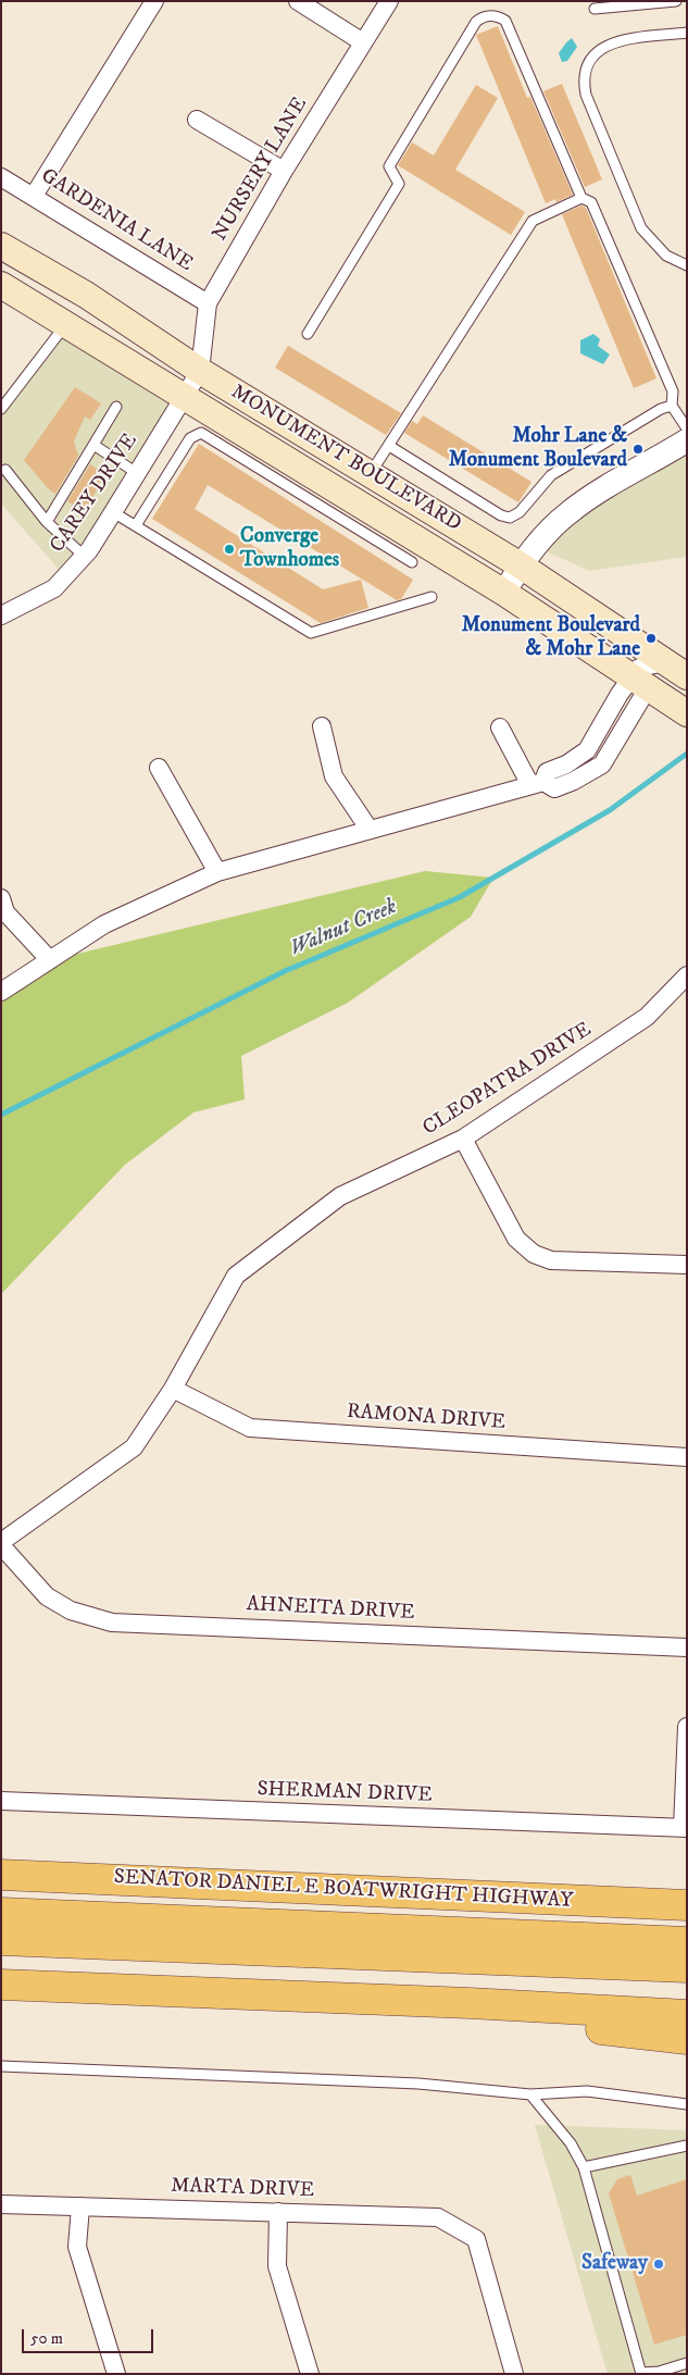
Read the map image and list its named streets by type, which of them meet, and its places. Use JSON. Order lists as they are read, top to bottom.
{
  "streets": {
    "highway": ["SENATOR DANIEL E BOATWRIGHT HIGHWAY"],
    "main road": ["MONUMENT BOULEVARD"],
    "street": [
      "NURSERY LANE",
      "GARDENIA LANE",
      "CAREY DRIVE",
      "CLEOPATRA DRIVE",
      "RAMONA DRIVE",
      "AHNEITA DRIVE",
      "SHERMAN DRIVE",
      "MARTA DRIVE"
    ]
  },
  "crossings": [
    ["NURSERY LANE", "GARDENIA LANE"],
    ["NURSERY LANE", "MONUMENT BOULEVARD"],
    ["NURSERY LANE", "CAREY DRIVE"],
    ["MONUMENT BOULEVARD", "CAREY DRIVE"],
    ["CLEOPATRA DRIVE", "RAMONA DRIVE"],
    ["CLEOPATRA DRIVE", "AHNEITA DRIVE"]
  ],
  "water": ["Walnut Creek"],
  "places": [
    "Mohr Lane & Monument Boulevard",
    "Converge Townhomes",
    "Monument Boulevard & Mohr Lane",
    "Safeway"
  ],
  "scale_bar": "50 m"
}
